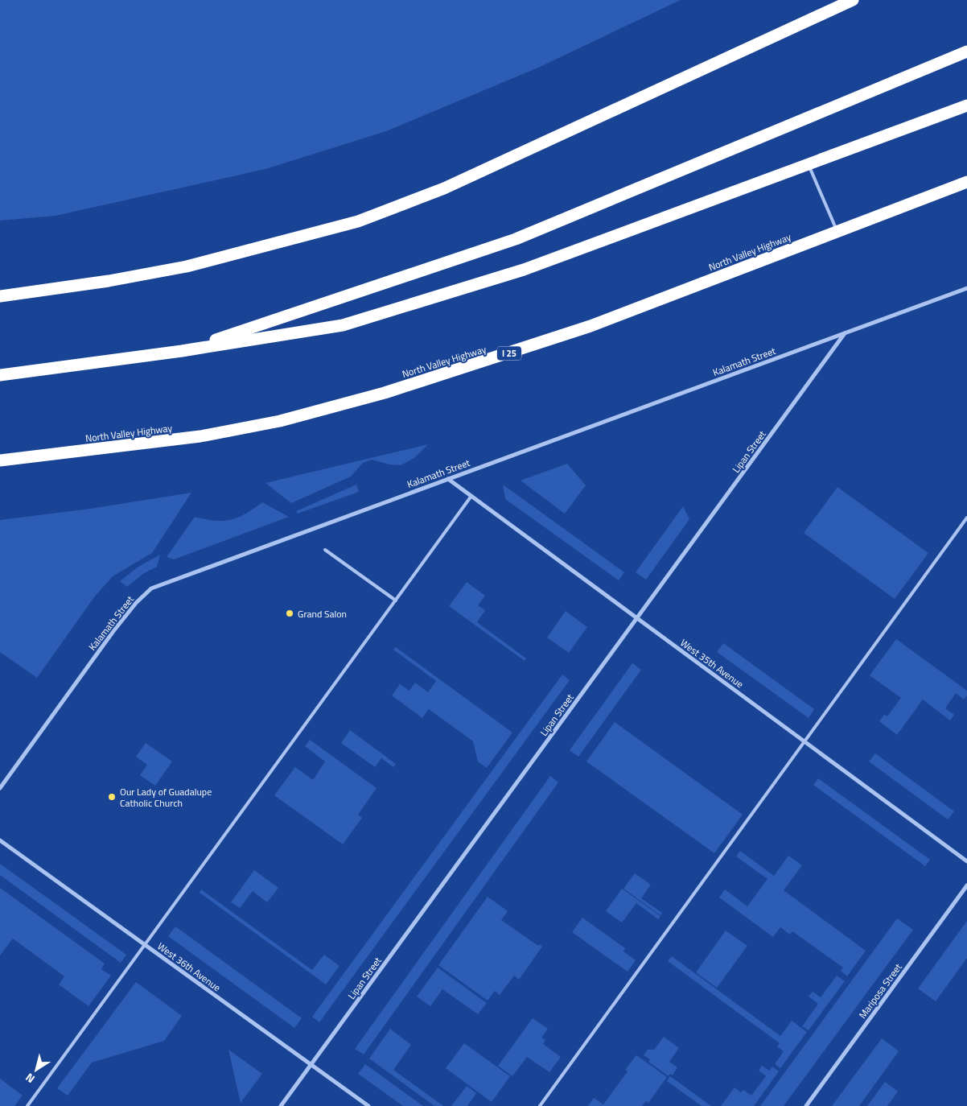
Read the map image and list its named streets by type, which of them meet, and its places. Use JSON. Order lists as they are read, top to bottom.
{
  "streets": {
    "highway": ["North Valley Highway", "I 25"],
    "street": [
      "Kalamath Street",
      "Lipan Street",
      "West 35th Avenue",
      "West 36th Avenue",
      "Mariposa Street"
    ]
  },
  "crossings": [
    ["Kalamath Street", "Lipan Street"],
    ["Kalamath Street", "West 35th Avenue"],
    ["Lipan Street", "West 35th Avenue"],
    ["Lipan Street", "West 36th Avenue"]
  ],
  "places": ["Grand Salon", "Our Lady of Guadalupe Catholic Church"],
  "north": "bottom left"
}
